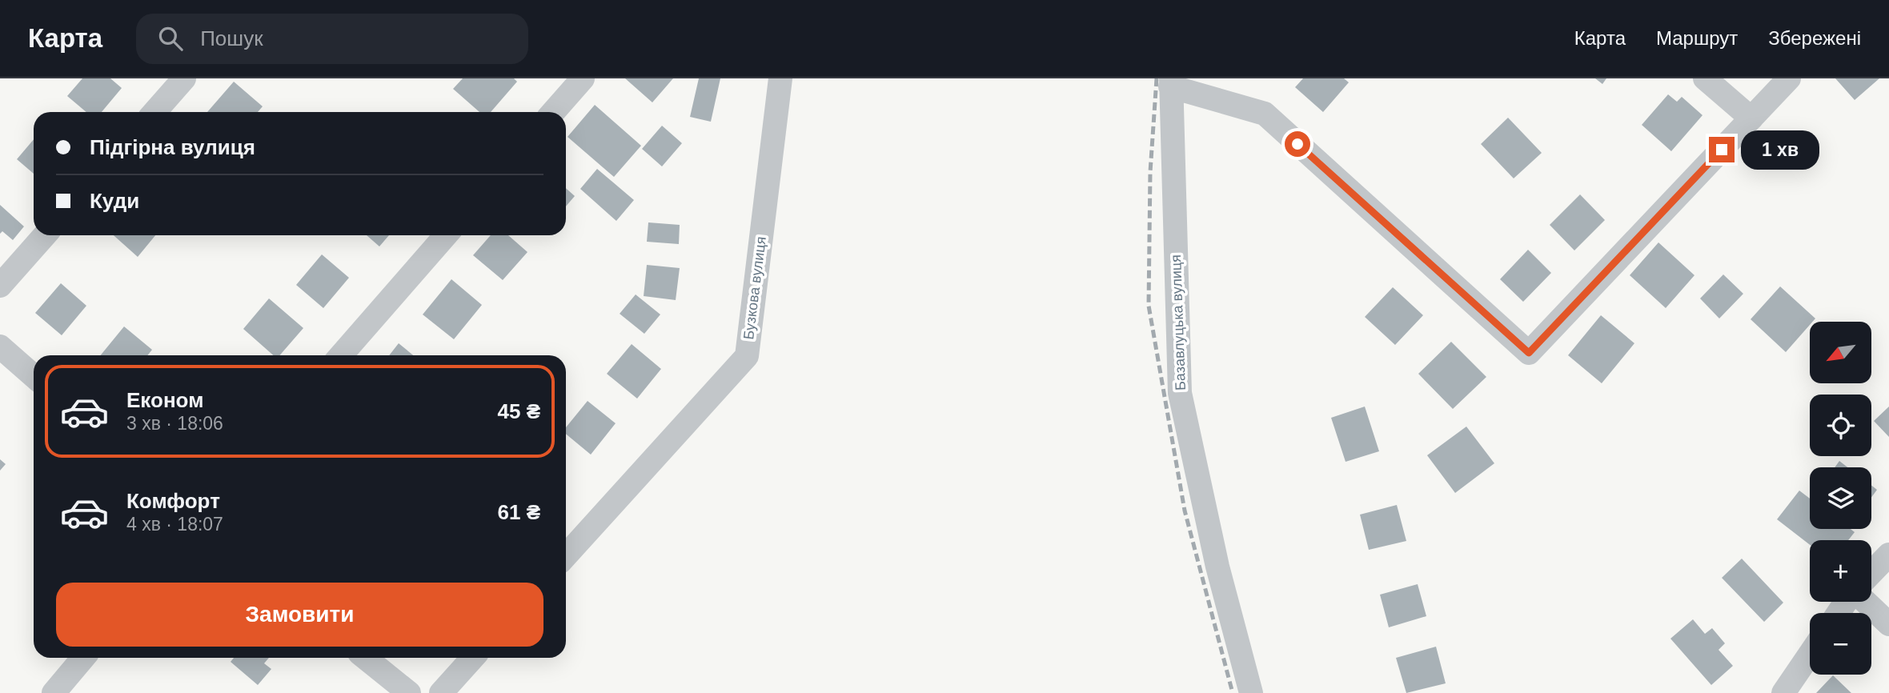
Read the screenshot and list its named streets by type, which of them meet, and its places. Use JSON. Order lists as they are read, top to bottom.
{
  "streets": {
    "street": ["Бузкова вулиця", "Базавлуцька вулиця"]
  },
  "north": "bottom left",
  "page": {
    "header": "Карта",
    "search": "Пошук",
    "nav": ["Карта", "Маршрут", "Збережені"],
    "banner": ["Підгірна вулиця", "Куди"],
    "bubble": "1 хв",
    "map_buttons": ["+", "−"],
    "list": [
      {
        "name": "Економ",
        "note": "3 хв · 18:06",
        "value": "45 ₴"
      },
      {
        "name": "Комфорт",
        "note": "4 хв · 18:07",
        "value": "61 ₴"
      }
    ],
    "buttons": "Замовити"
  }
}
